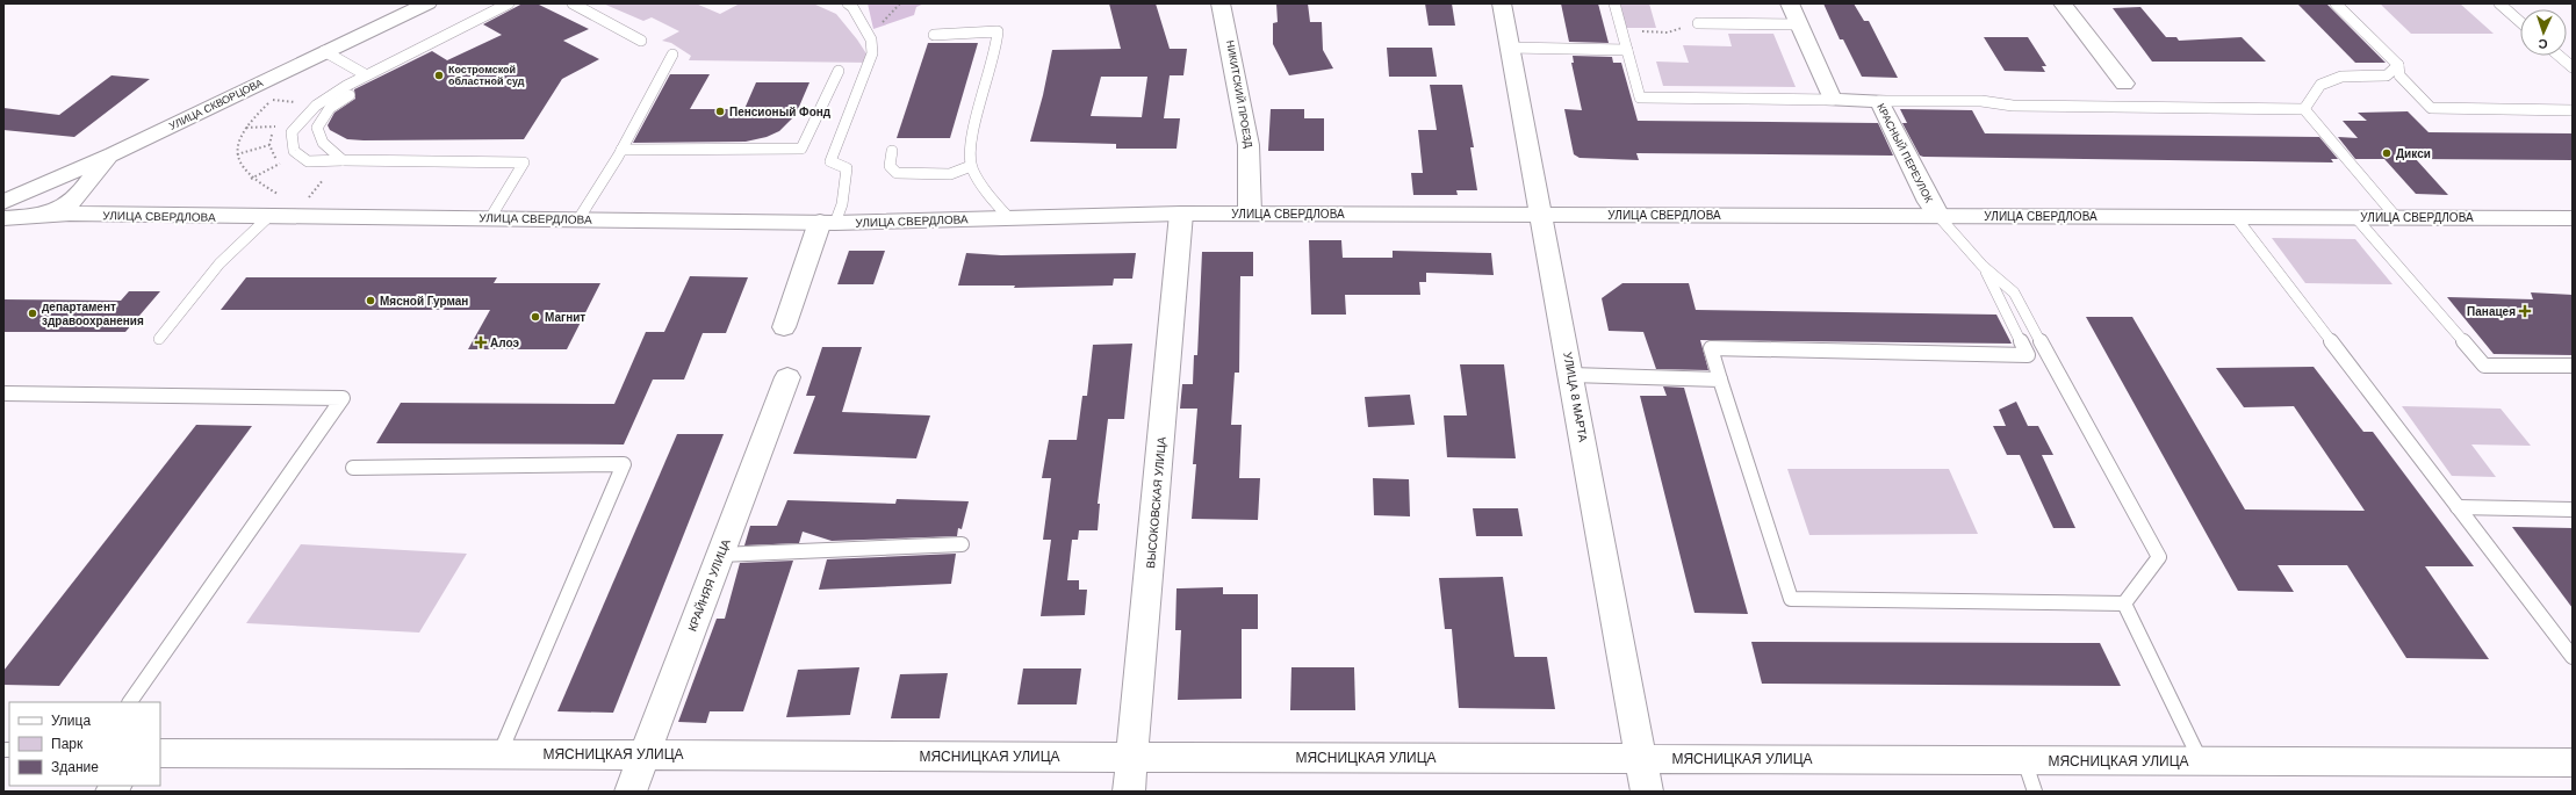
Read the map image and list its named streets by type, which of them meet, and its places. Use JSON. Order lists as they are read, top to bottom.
{
  "streets": {
    "street": [
      "НИКИТСКИЙ ПРОЕЗД",
      "УЛИЦА СКВОРЦОВА",
      "КРАСНЫЙ ПЕРЕУЛОК",
      "УЛИЦА СВЕРДЛОВА",
      "УЛИЦА 8 МАРТА",
      "ВЫСОКОВСКАЯ УЛИЦА",
      "КРАЙНЯЯ УЛИЦА",
      "МЯСНИЦКАЯ УЛИЦА"
    ]
  },
  "crossings": [
    ["НИКИТСКИЙ ПРОЕЗД", "УЛИЦА СВЕРДЛОВА"],
    ["КРАСНЫЙ ПЕРЕУЛОК", "УЛИЦА СВЕРДЛОВА"],
    ["УЛИЦА СВЕРДЛОВА", "УЛИЦА 8 МАРТА"],
    ["УЛИЦА СВЕРДЛОВА", "ВЫСОКОВСКАЯ УЛИЦА"],
    ["УЛИЦА 8 МАРТА", "МЯСНИЦКАЯ УЛИЦА"],
    ["ВЫСОКОВСКАЯ УЛИЦА", "МЯСНИЦКАЯ УЛИЦА"],
    ["КРАЙНЯЯ УЛИЦА", "МЯСНИЦКАЯ УЛИЦА"]
  ],
  "places": {
    "other": [
      "Костромской областной суд",
      "Пенсионый Фонд",
      "Дикси",
      "Мясной Гурман",
      "департамент здравоохранения",
      "Магнит"
    ],
    "health": ["Панацея", "Алоэ"]
  },
  "legend": ["Улица", "Парк", "Здание"],
  "north": "bottom"
}
